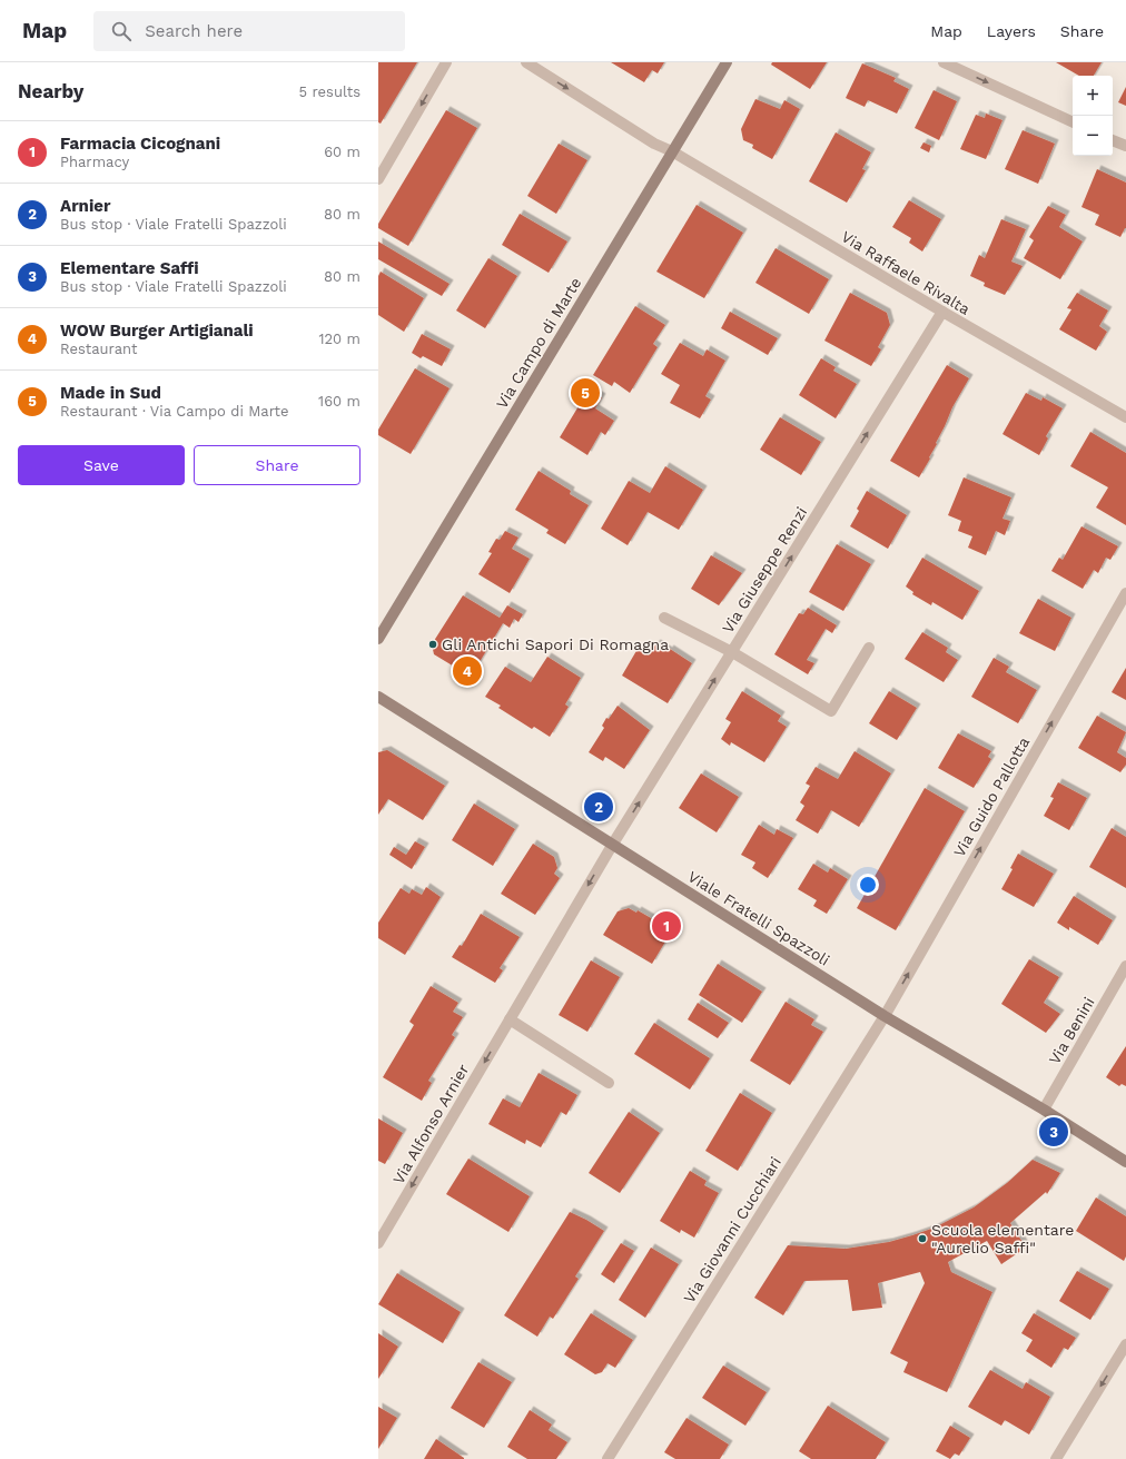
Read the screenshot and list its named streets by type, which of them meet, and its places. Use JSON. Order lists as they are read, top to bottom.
{
  "streets": {
    "street": [
      "Via Raffaele Rivalta",
      "Via Campo di Marte",
      "Via Giuseppe Renzi",
      "Via Guido Pallotta",
      "Viale Fratelli Spazzoli",
      "Via Benini",
      "Via Alfonso Arnier",
      "Via Giovanni Cucchiari"
    ]
  },
  "crossings": [
    ["Via Raffaele Rivalta", "Via Campo di Marte"],
    ["Via Raffaele Rivalta", "Via Giuseppe Renzi"],
    ["Via Giuseppe Renzi", "Viale Fratelli Spazzoli"],
    ["Via Giuseppe Renzi", "Via Alfonso Arnier"],
    ["Via Guido Pallotta", "Viale Fratelli Spazzoli"],
    ["Via Guido Pallotta", "Via Giovanni Cucchiari"],
    ["Viale Fratelli Spazzoli", "Via Benini"],
    ["Viale Fratelli Spazzoli", "Via Alfonso Arnier"],
    ["Viale Fratelli Spazzoli", "Via Giovanni Cucchiari"]
  ],
  "one_way": ["Via Giuseppe Renzi", "Via Guido Pallotta", "Via Alfonso Arnier"],
  "places": ["Gli Antichi Sapori Di Romagna", "Scuola elementare \"Aurelio Saffi\""],
  "page": {
    "header": "Map",
    "search": "Search here",
    "nav": ["Map", "Layers", "Share"],
    "heading": ["Nearby", "5 results"],
    "map_buttons": ["+", "−"],
    "list": [
      {
        "mark": "1",
        "name": "Farmacia Cicognani",
        "note": "Pharmacy",
        "value": "60 m"
      },
      {
        "mark": "2",
        "name": "Arnier",
        "note": "Bus stop · Viale Fratelli Spazzoli",
        "value": "80 m"
      },
      {
        "mark": "3",
        "name": "Elementare Saffi",
        "note": "Bus stop · Viale Fratelli Spazzoli",
        "value": "80 m"
      },
      {
        "mark": "4",
        "name": "WOW Burger Artigianali",
        "note": "Restaurant",
        "value": "120 m"
      },
      {
        "mark": "5",
        "name": "Made in Sud",
        "note": "Restaurant · Via Campo di Marte",
        "value": "160 m"
      }
    ],
    "pins": [
      "5",
      "4",
      "2",
      "1",
      "3"
    ],
    "buttons": ["Save", "Share"]
  }
}
